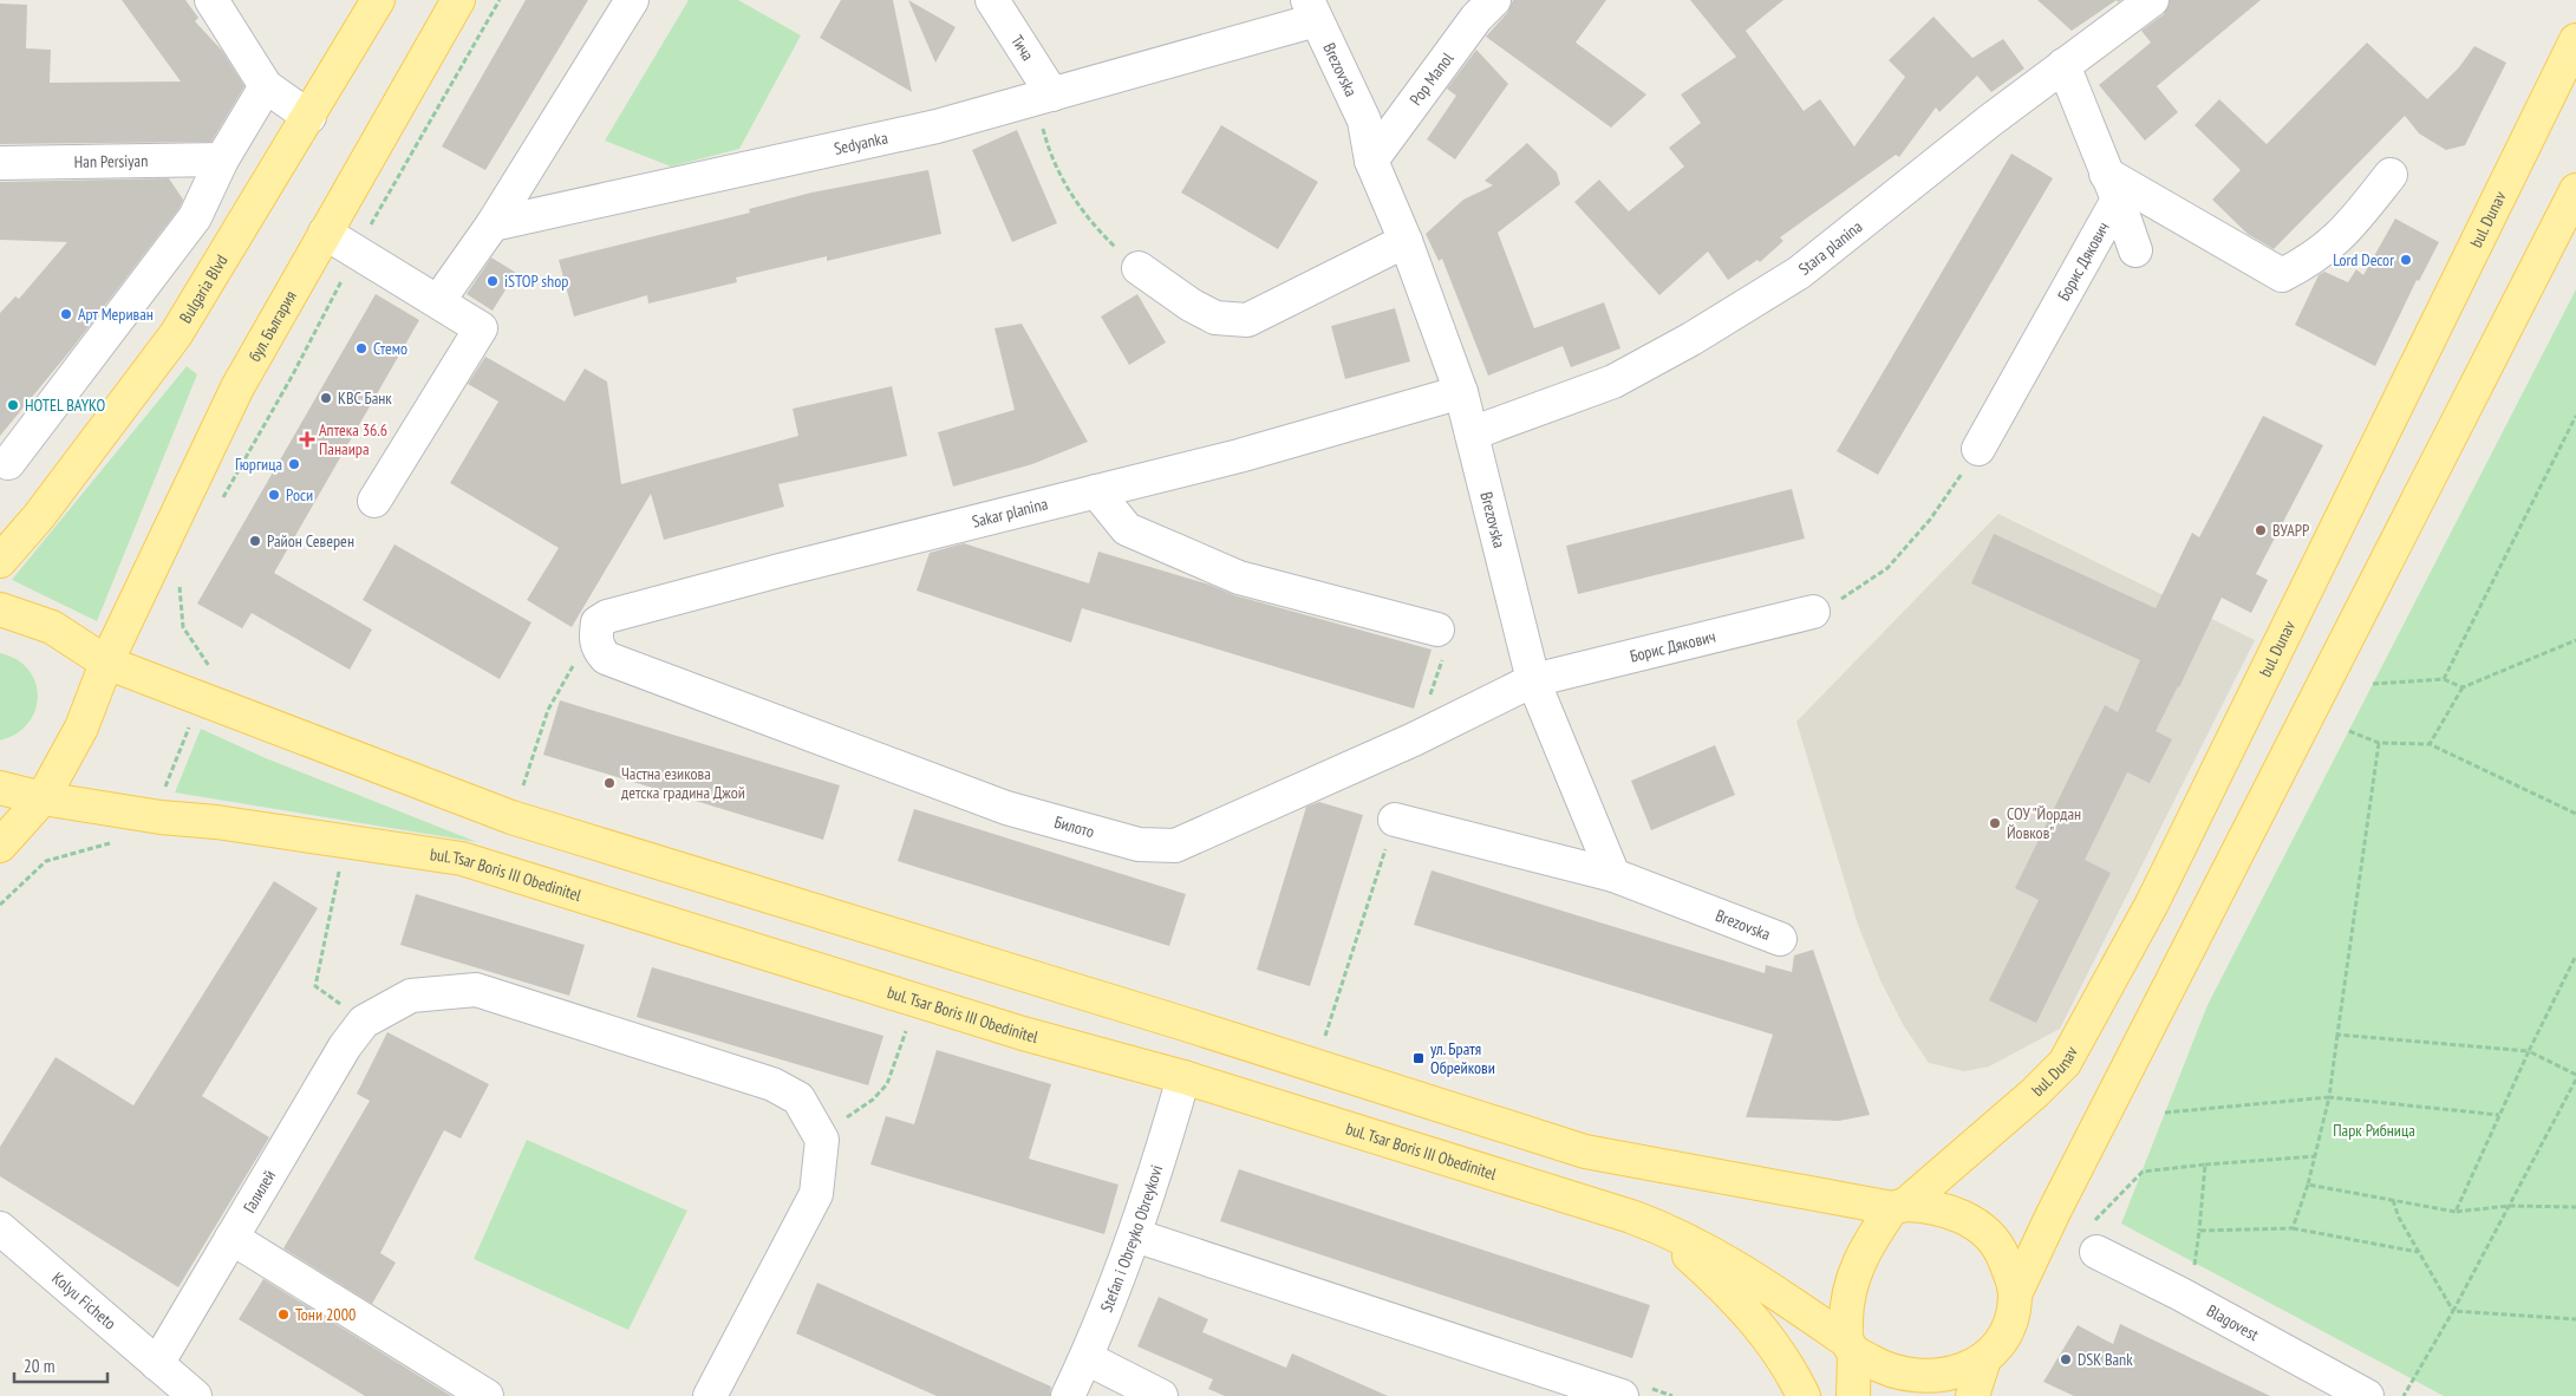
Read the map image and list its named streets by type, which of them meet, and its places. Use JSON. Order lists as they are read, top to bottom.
{
  "streets": {
    "main road": [
      "bul. Dunav",
      "Bulgaria Blvd",
      "бул. България",
      "bul. Tsar Boris III Obedinitel"
    ],
    "street": [
      "Тича",
      "Brezovska",
      "Pop Manol",
      "Sedyanka",
      "Han Persiyan",
      "Stara planina",
      "Борис Дякович",
      "Sakar planina",
      "Билото",
      "Галилей",
      "Stefan i Obreyko Obreykovi",
      "Kolyu Ficheto",
      "Blagovest"
    ]
  },
  "crossings": [
    ["Тича", "Sedyanka"],
    ["Brezovska", "Pop Manol"],
    ["Brezovska", "Sedyanka"],
    ["Brezovska", "Stara planina"],
    ["Brezovska", "Борис Дякович"],
    ["Brezovska", "Sakar planina"],
    ["Brezovska", "Билото"],
    ["bul. Dunav", "bul. Tsar Boris III Obedinitel"],
    ["Борис Дякович", "Билото"],
    ["бул. България", "bul. Tsar Boris III Obedinitel"],
    ["Sakar planina", "Билото"],
    ["bul. Tsar Boris III Obedinitel", "Stefan i Obreyko Obreykovi"],
    ["Галилей", "Kolyu Ficheto"]
  ],
  "parks": ["Парк Рибница"],
  "places": {
    "other": [
      "Lord Decor",
      "iSTOP shop",
      "Арт Мериван",
      "Стемо",
      "КВС Банк",
      "HOTEL BAYKO",
      "Гюргица",
      "Роси",
      "ВУАРР",
      "Район Северен",
      "Частна езикова детска градина Джой",
      "СОУ \"Йордан Йовков\"",
      "Тони 2000",
      "DSK Bank"
    ],
    "health": ["Аптека 36.6 Панаира"],
    "transit": ["ул. Братя Обрейкови"]
  },
  "scale_bar": "20 m"
}
